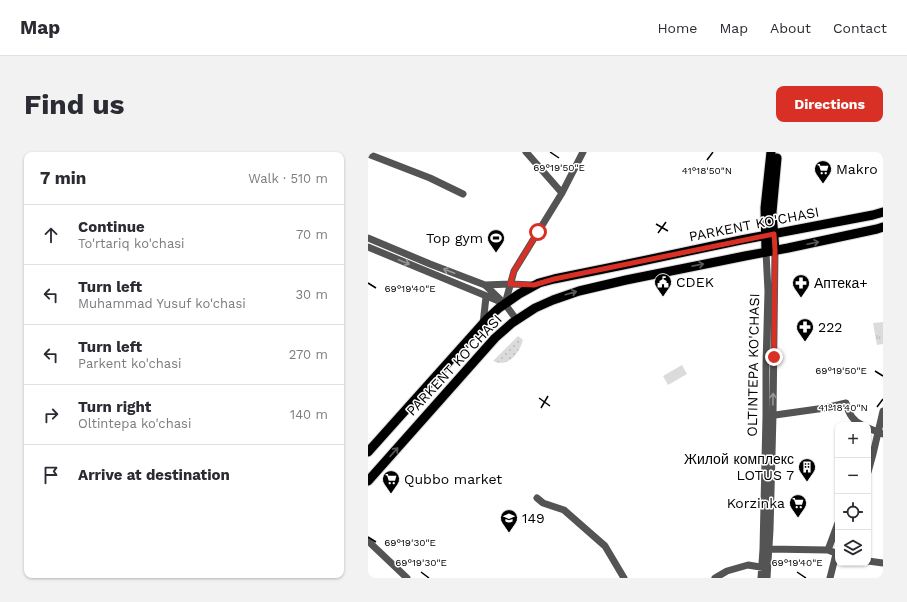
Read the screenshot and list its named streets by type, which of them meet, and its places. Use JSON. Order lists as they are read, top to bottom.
{
  "streets": {
    "main road": ["PARKENT KO'CHASI", "OLTINTEPA KO'CHASI"]
  },
  "crossings": [
    ["PARKENT KO'CHASI", "OLTINTEPA KO'CHASI"]
  ],
  "places": {
    "supermarket": ["Makro", "Qubbo market", "Korzinka"],
    "sports": ["Top gym"],
    "public building": ["CDEK"],
    "pharmacy": ["Аптека+", "222"],
    "building": ["Жилой комплекс LOTUS 7"],
    "school or university": ["149"]
  },
  "page": {
    "header": "Map",
    "nav": [
      "Home",
      "Map",
      "About",
      "Contact"
    ],
    "buttons": "Directions",
    "title": "Find us",
    "heading": ["7 min", "Walk · 510 m"],
    "list": [
      ["Continue", "To'rtariq ko'chasi", "70 m"],
      ["Turn left", "Muhammad Yusuf ko'chasi", "30 m"],
      ["Turn left", "Parkent ko'chasi", "270 m"],
      ["Turn right", "Oltintepa ko'chasi", "140 m"],
      "Arrive at destination"
    ],
    "map_buttons": ["+", "−"]
  },
  "coordinates": [
    "69°19'50\"E",
    "41°18'50\"N",
    "69°19'40\"E",
    "41°18'40\"N",
    "69°19'30\"E"
  ]
}
